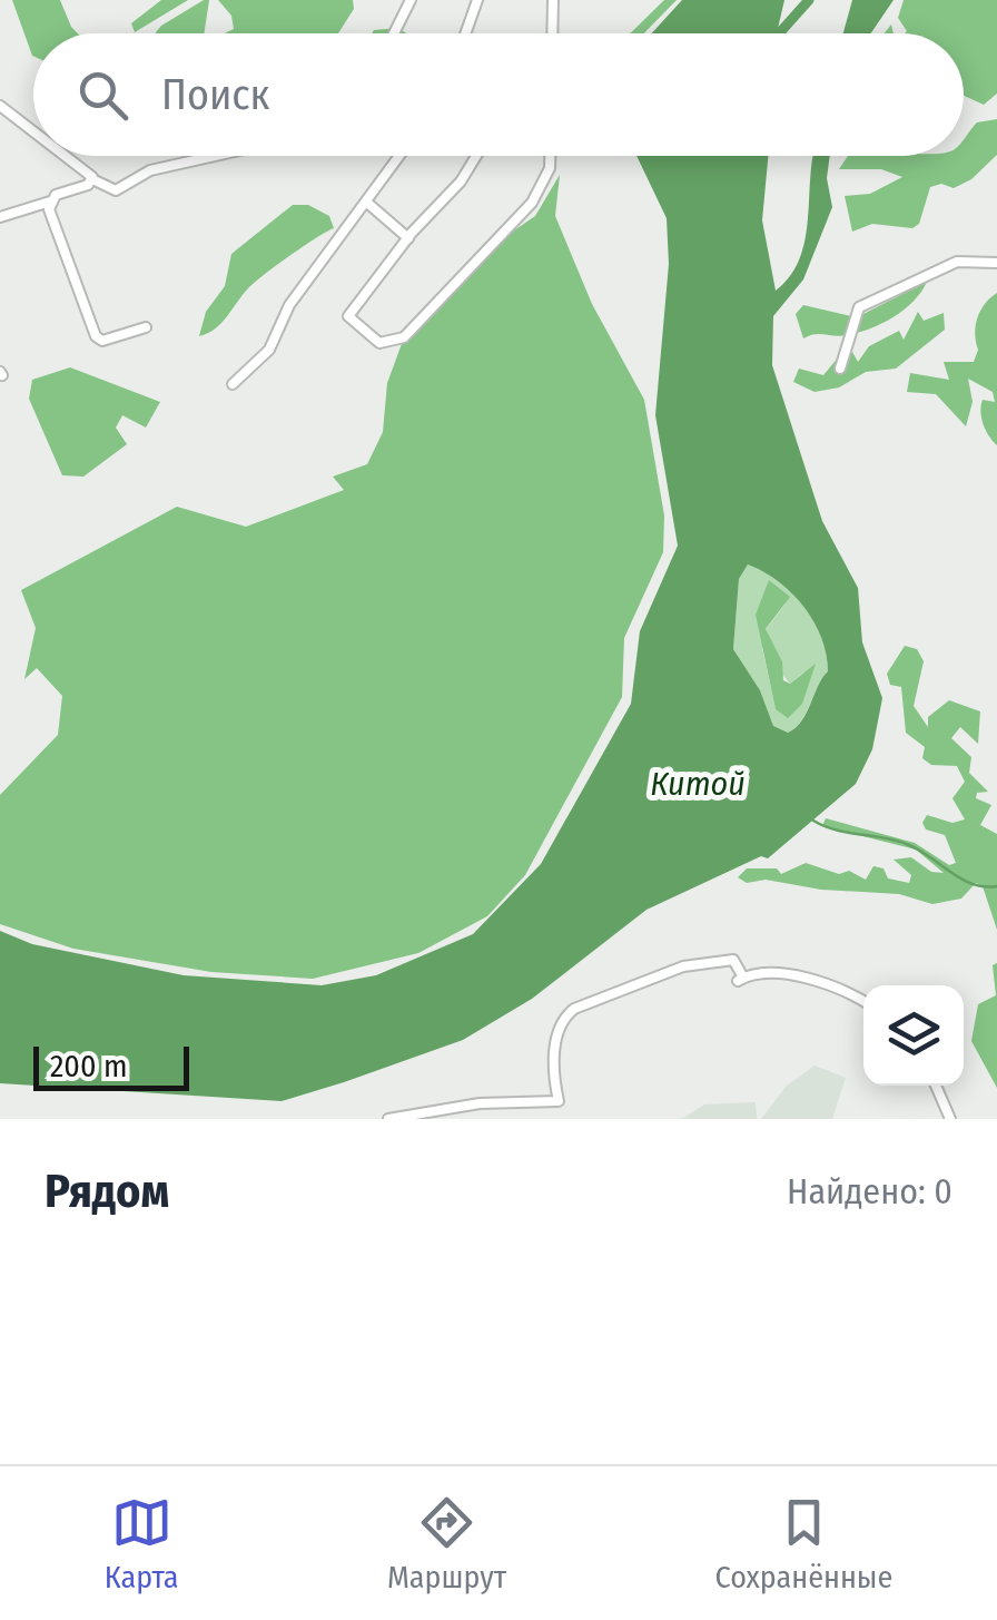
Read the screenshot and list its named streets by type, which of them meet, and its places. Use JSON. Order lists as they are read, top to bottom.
{
  "water": ["Китой"],
  "scale_bar": "200 m",
  "page": {
    "search": "Поиск",
    "scale": "200 m",
    "heading": ["Рядом", "Найдено: 0"],
    "nav": ["Карта", "Маршрут", "Сохранённые"]
  }
}
